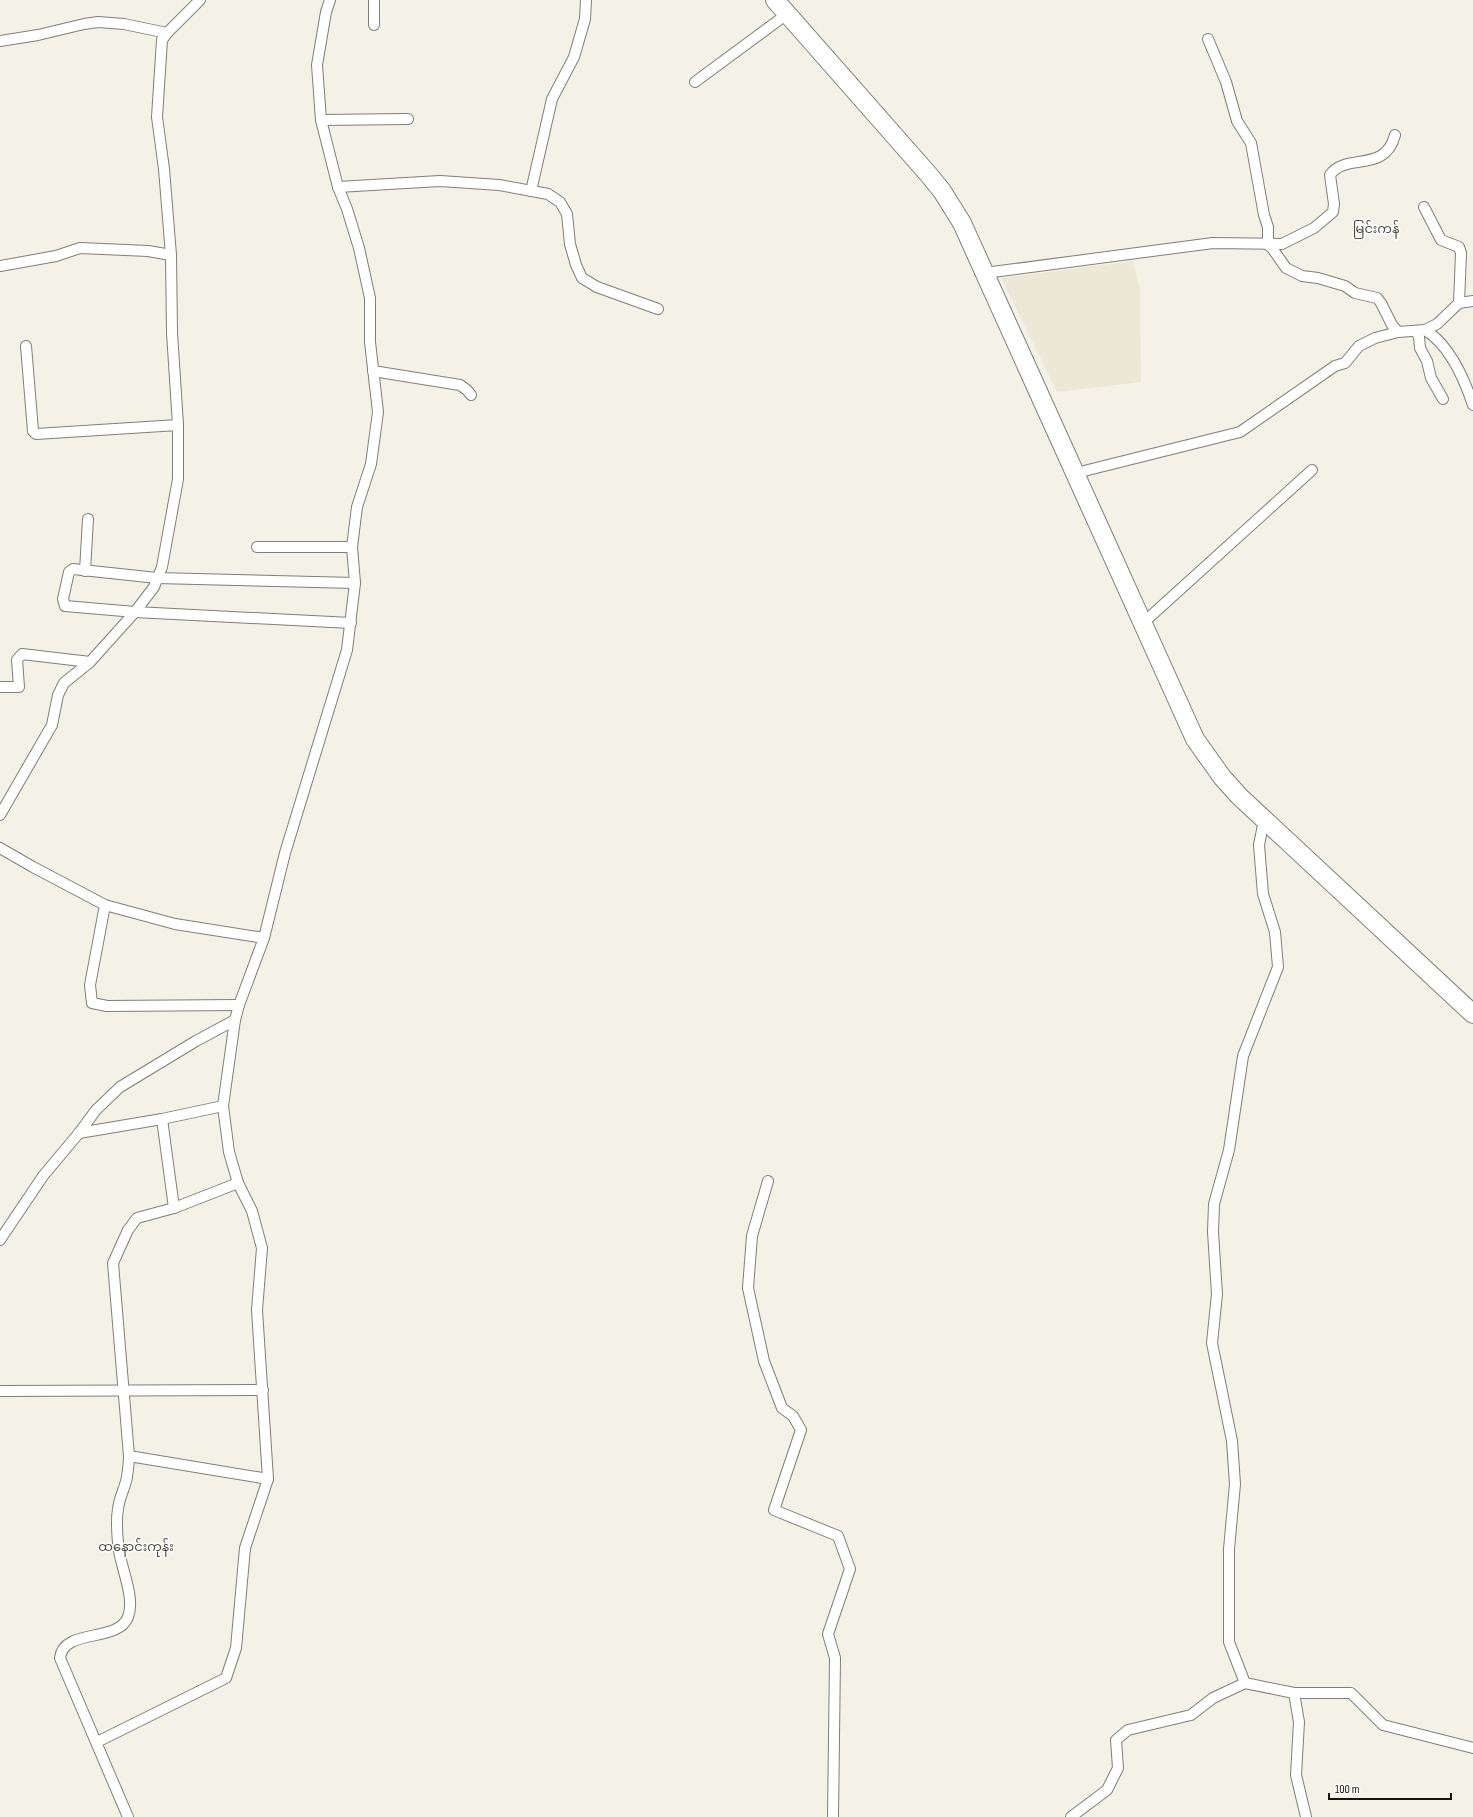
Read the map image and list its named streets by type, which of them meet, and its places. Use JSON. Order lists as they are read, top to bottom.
{
  "districts": ["မြင်းကန်", "ထနောင်းကုန်း"],
  "scale_bar": "100 m"
}
